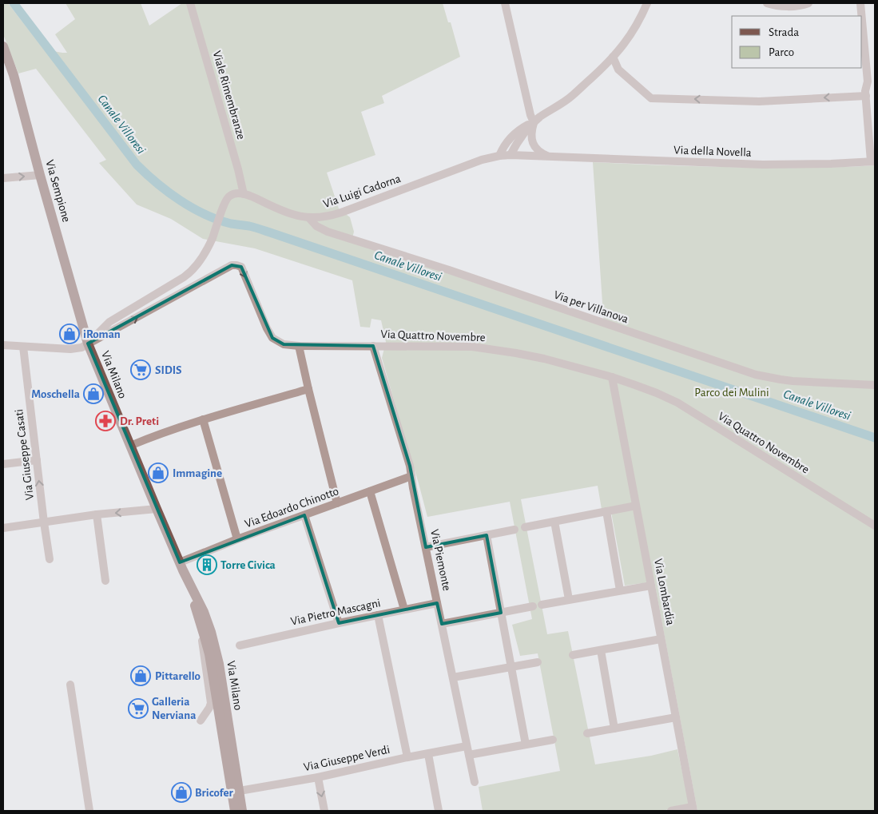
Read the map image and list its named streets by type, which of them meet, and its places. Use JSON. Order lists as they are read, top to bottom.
{
  "streets": {
    "main road": ["Via Sempione", "Via Milano"],
    "street": [
      "Viale Rimembranze",
      "Via della Novella",
      "Via Luigi Cadorna",
      "Via per Villanova",
      "Via Quattro Novembre",
      "Via Giuseppe Casati",
      "Via Edoardo Chinotto",
      "Via Piemonte",
      "Via Lombardia",
      "Via Pietro Mascagni",
      "Via Giuseppe Verdi"
    ]
  },
  "crossings": [
    ["Viale Rimembranze", "Via Luigi Cadorna"],
    ["Via della Novella", "Via Luigi Cadorna"],
    ["Via Sempione", "Via Quattro Novembre"],
    ["Via Sempione", "Via Milano"],
    ["Via Luigi Cadorna", "Via per Villanova"],
    ["Via Quattro Novembre", "Via Milano"],
    ["Via Quattro Novembre", "Via Giuseppe Casati"],
    ["Via Quattro Novembre", "Via Piemonte"],
    ["Via Quattro Novembre", "Via Lombardia"],
    ["Via Milano", "Via Edoardo Chinotto"],
    ["Via Milano", "Via Giuseppe Verdi"],
    ["Via Edoardo Chinotto", "Via Piemonte"],
    ["Via Piemonte", "Via Pietro Mascagni"],
    ["Via Piemonte", "Via Giuseppe Verdi"]
  ],
  "water": ["Canale Villoresi"],
  "parks": ["Parco dei Mulini"],
  "places": {
    "shop": [
      "iRoman",
      "Moschella",
      "Immagine",
      "Pittarello",
      "Bricofer"
    ],
    "supermarket": ["SIDIS", "Galleria Nerviana"],
    "pharmacy": ["Dr. Preti"],
    "building": ["Torre Civica"]
  },
  "legend": ["Strada", "Parco"]
}
